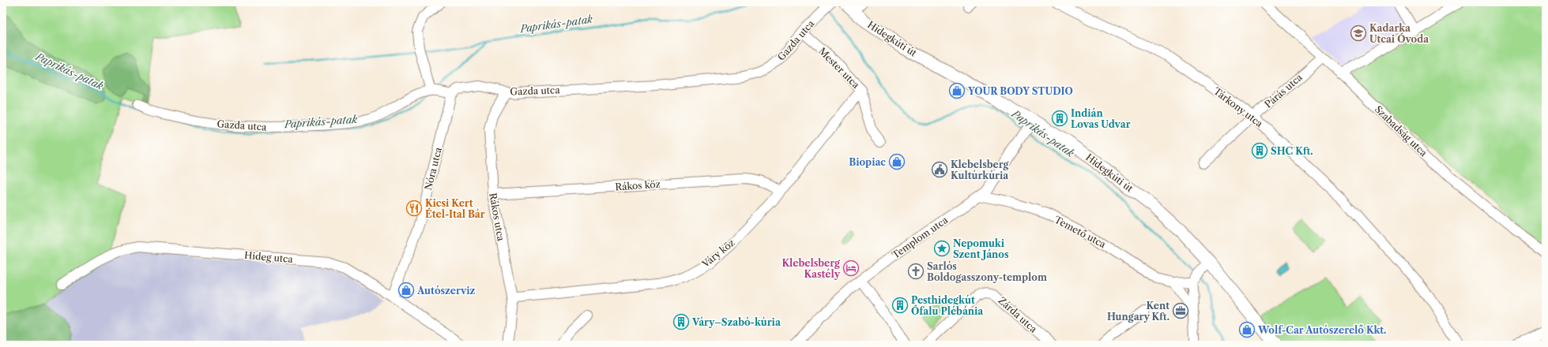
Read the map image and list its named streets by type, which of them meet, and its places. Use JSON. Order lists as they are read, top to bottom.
{
  "streets": {
    "main road": ["Hidegkúti út"],
    "street": [
      "Gazda utca",
      "Mester utca",
      "Párás utca",
      "Tárkony utca",
      "Szabadság utca",
      "Nóra utca",
      "Rákos köz",
      "Rákos utca",
      "Temető utca",
      "Templom utca",
      "Váry köz",
      "Hideg utca",
      "Zárda utca"
    ]
  },
  "crossings": [
    ["Hidegkúti út", "Templom utca"],
    ["Gazda utca", "Mester utca"],
    ["Gazda utca", "Nóra utca"],
    ["Gazda utca", "Rákos utca"],
    ["Mester utca", "Váry köz"],
    ["Párás utca", "Tárkony utca"],
    ["Párás utca", "Szabadság utca"],
    ["Nóra utca", "Hideg utca"],
    ["Rákos köz", "Rákos utca"],
    ["Rákos köz", "Váry köz"],
    ["Rákos utca", "Váry köz"],
    ["Temető utca", "Templom utca"]
  ],
  "water": ["Paprikás-patak"],
  "places": {
    "school or university": ["Kadarka Utcai Óvoda"],
    "shop": [
      "YOUR BODY STUDIO",
      "Biopiac",
      "Autószerviz",
      "Wolf-Car Autószerelő Kkt."
    ],
    "building": [
      "Indián Lovas Udvar",
      "SHC Kft.",
      "Pesthidegkút Ófalu Plébánia",
      "Váry–Szabó-kúria"
    ],
    "public building": ["Klebelsberg Kultúrkúria"],
    "restaurant": ["Kicsi Kert Étel-Ital Bár"],
    "place": ["Nepomuki Szent János"],
    "hotel": ["Klebelsberg Kastély"],
    "church": ["Sarlós Boldogasszony-templom"],
    "office": ["Kent Hungary Kft."]
  }
}
